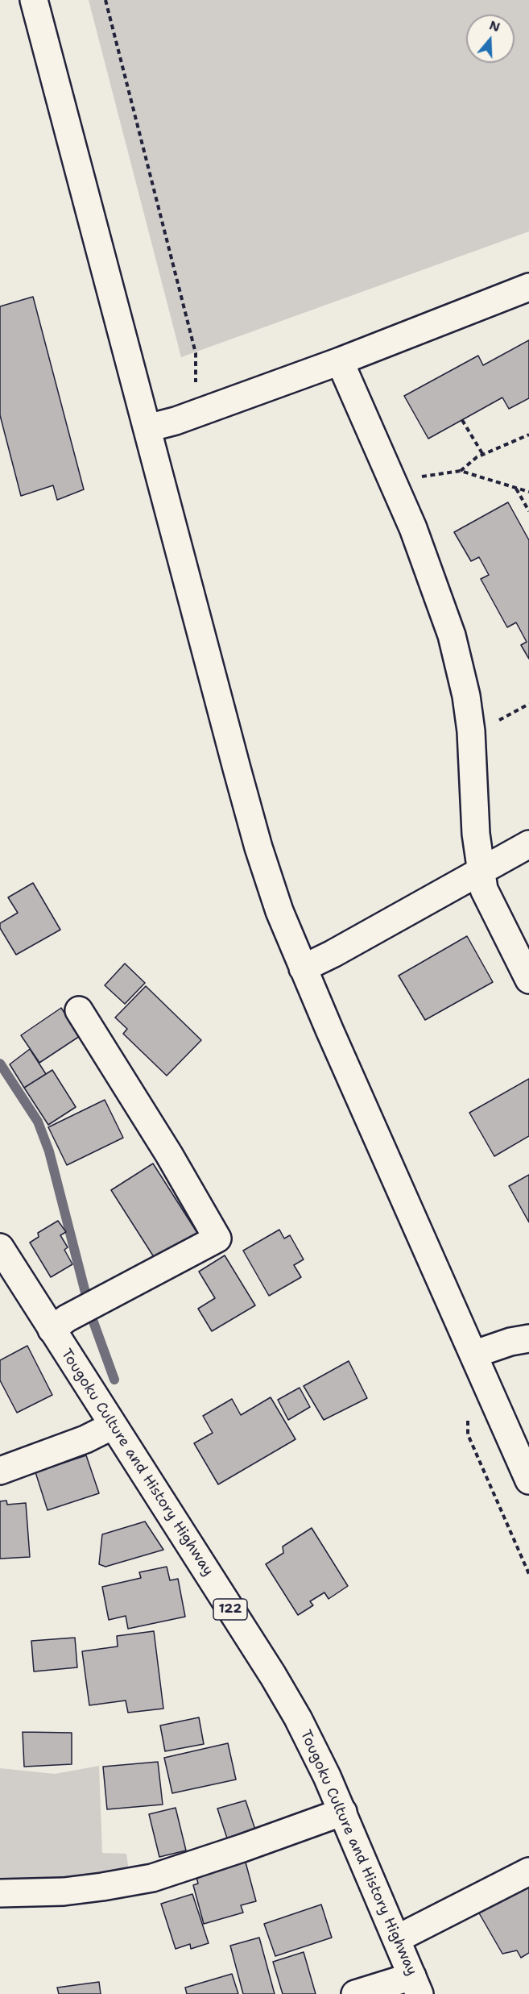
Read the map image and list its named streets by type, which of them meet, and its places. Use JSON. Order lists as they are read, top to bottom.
{
  "streets": {
    "main road": ["Tougoku Culture and History Highway", "122"]
  },
  "north": "top"
}
